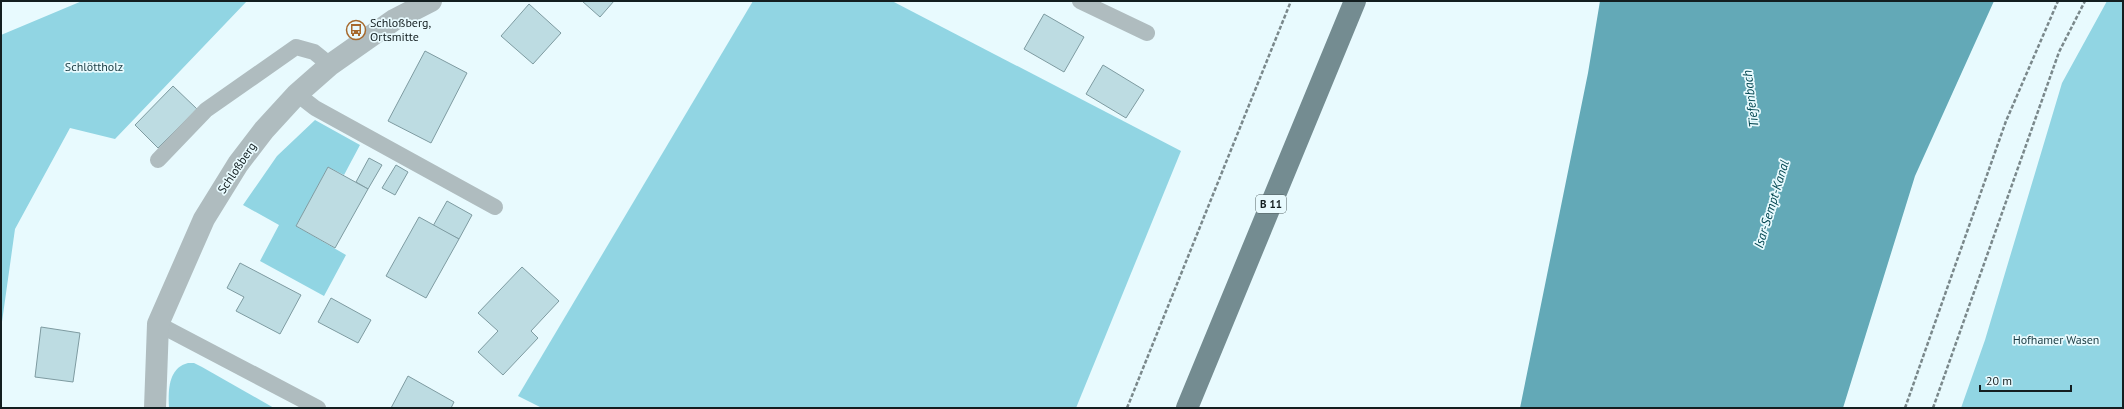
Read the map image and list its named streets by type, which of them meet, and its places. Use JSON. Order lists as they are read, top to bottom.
{
  "streets": {
    "main road": ["B 11"],
    "street": ["Schloßberg"]
  },
  "water": ["Tiefenbach", "Isar-Sempt-Kanal"],
  "parks": ["Schlöttholz", "Hofhamer Wasen"],
  "places": {
    "bus stop": ["Schloßberg, Ortsmitte"]
  },
  "scale_bar": "20 m"
}
